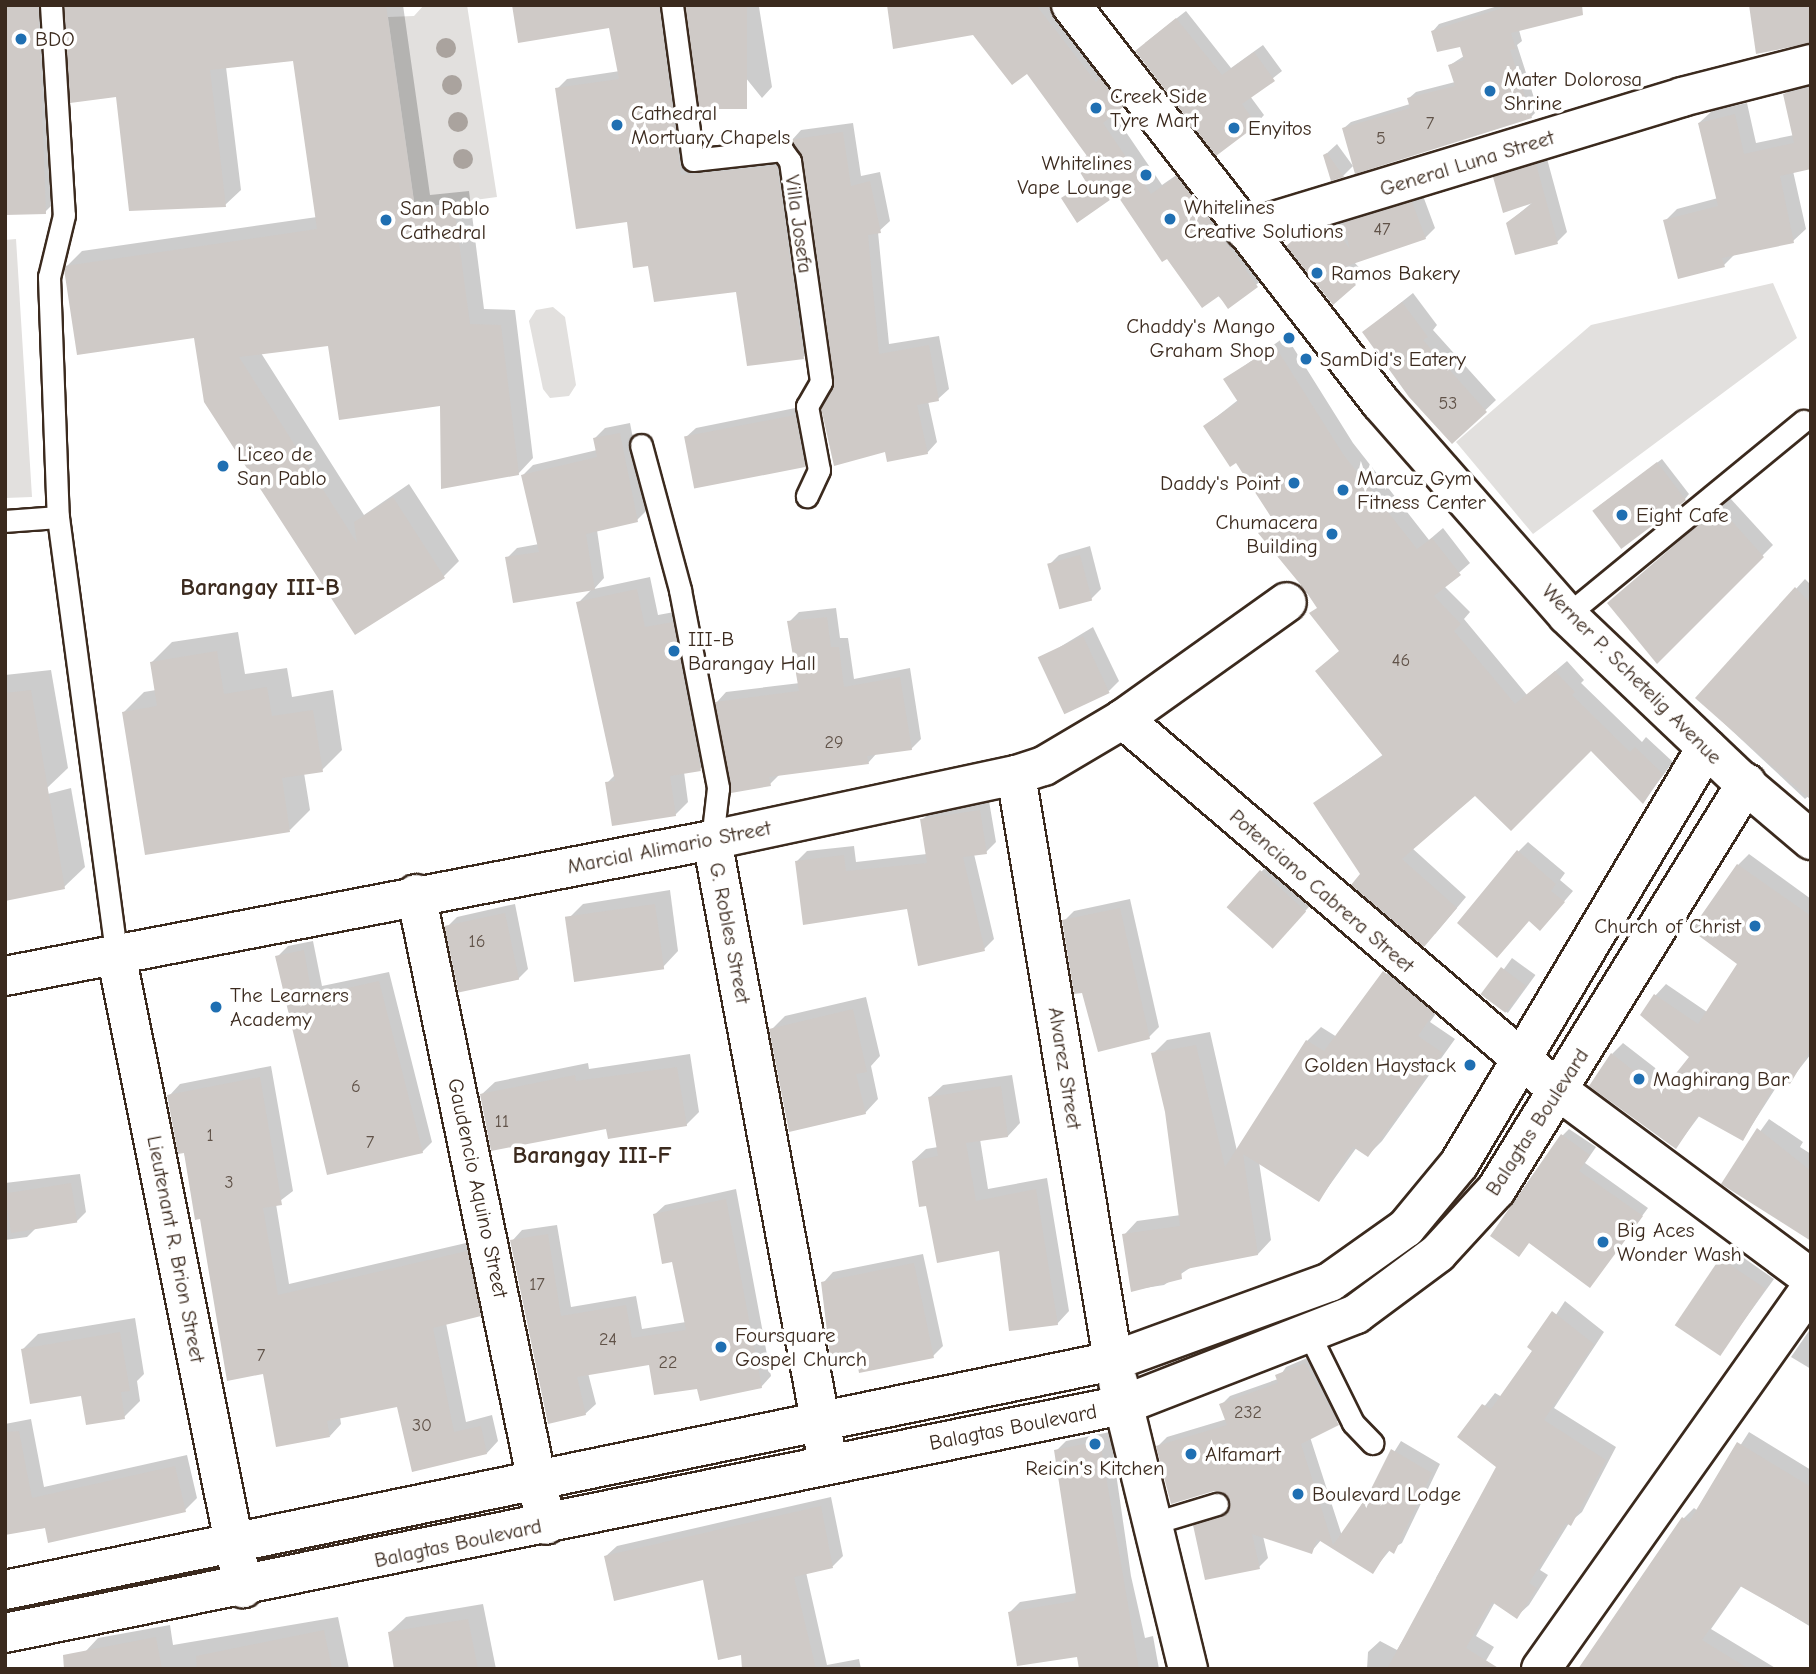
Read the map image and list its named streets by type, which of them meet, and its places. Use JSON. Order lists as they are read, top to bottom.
{
  "streets": {
    "street": [
      "General Luna Street",
      "Werner P. Schetelig Avenue",
      "Marcial Alimario Street",
      "Potenciano Cabrera Street",
      "G. Robles Street",
      "Alvarez Street",
      "Balagtas Boulevard",
      "Gaudencio Aquino Street",
      "Lieutenant R. Brion Street"
    ],
    "lane": ["Villa Josefa"]
  },
  "crossings": [
    ["General Luna Street", "Werner P. Schetelig Avenue"],
    ["Werner P. Schetelig Avenue", "Balagtas Boulevard"],
    ["Marcial Alimario Street", "Potenciano Cabrera Street"],
    ["Marcial Alimario Street", "G. Robles Street"],
    ["Marcial Alimario Street", "Alvarez Street"],
    ["Marcial Alimario Street", "Gaudencio Aquino Street"],
    ["Marcial Alimario Street", "Lieutenant R. Brion Street"],
    ["Potenciano Cabrera Street", "Balagtas Boulevard"],
    ["G. Robles Street", "Balagtas Boulevard"],
    ["Alvarez Street", "Balagtas Boulevard"],
    ["Balagtas Boulevard", "Gaudencio Aquino Street"],
    ["Balagtas Boulevard", "Lieutenant R. Brion Street"]
  ],
  "districts": ["Barangay III-B", "Barangay III-F"],
  "places": [
    "BDO",
    "Mater Dolorosa Shrine",
    "Creek Side Tyre Mart",
    "Cathedral Mortuary Chapels",
    "Enyitos",
    "Whitelines Vape Lounge",
    "Whitelines Creative Solutions",
    "San Pablo Cathedral",
    "Ramos Bakery",
    "Chaddy's Mango Graham Shop",
    "SamDid's Eatery",
    "Liceo de San Pablo",
    "Daddy's Point",
    "Marcuz Gym Fitness Center",
    "Eight Cafe",
    "Chumacera Building",
    "III-B Barangay Hall",
    "Church of Christ",
    "The Learners Academy",
    "Golden Haystack",
    "Maghirang Bar",
    "Big Aces Wonder Wash",
    "Foursquare Gospel Church",
    "Reicin's Kitchen",
    "Alfamart",
    "Boulevard Lodge"
  ],
  "house_numbers": [
    "7",
    "5",
    "47",
    "53",
    "46",
    "29",
    "16",
    "6",
    "11",
    "1",
    "7",
    "3",
    "17",
    "24",
    "7",
    "22",
    "232",
    "30"
  ]
}
